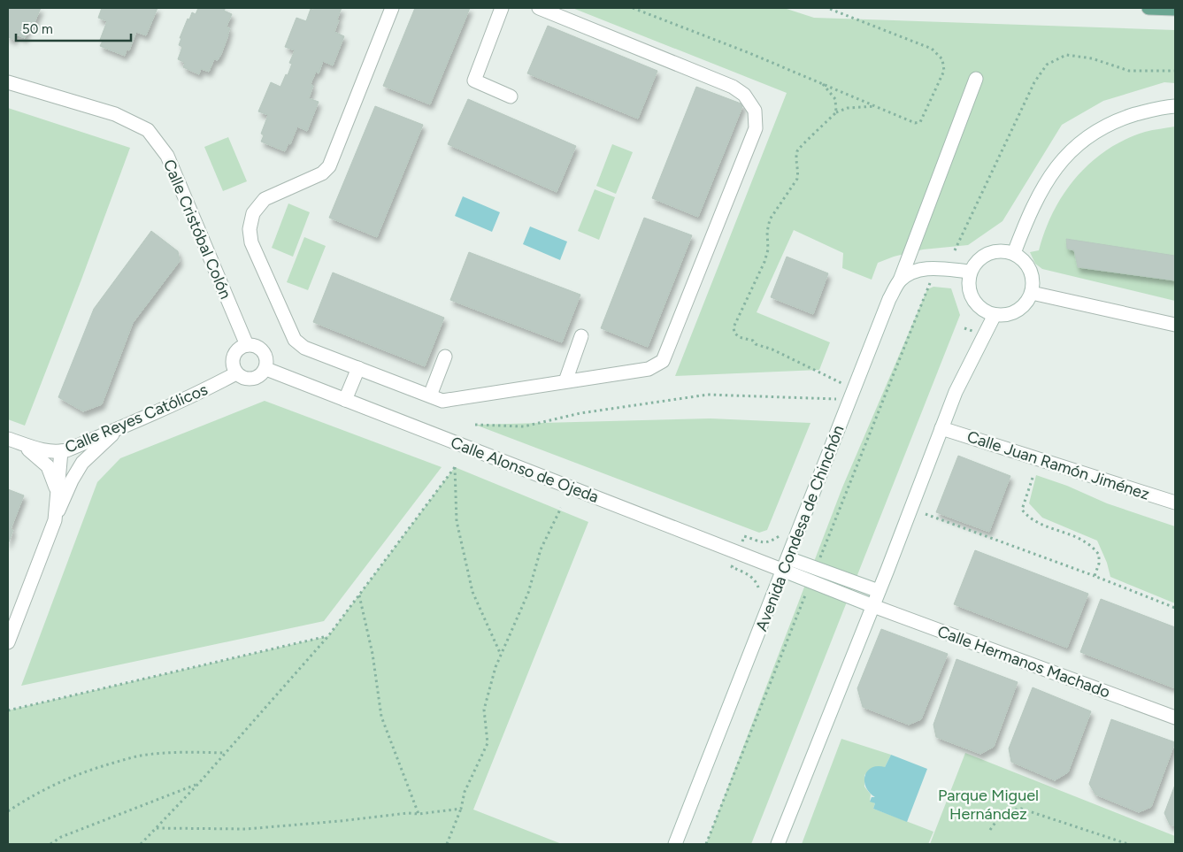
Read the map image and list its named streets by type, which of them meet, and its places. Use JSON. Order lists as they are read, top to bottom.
{
  "streets": {
    "street": [
      "Calle Cristóbal Colón",
      "Calle Reyes Católicos",
      "Calle Juan Ramón Jiménez",
      "Calle Alonso de Ojeda",
      "Avenida Condesa de Chinchón",
      "Calle Hermanos Machado"
    ]
  },
  "crossings": [
    ["Calle Cristóbal Colón", "Calle Reyes Católicos"],
    ["Calle Cristóbal Colón", "Calle Alonso de Ojeda"],
    ["Calle Reyes Católicos", "Calle Alonso de Ojeda"],
    ["Calle Alonso de Ojeda", "Avenida Condesa de Chinchón"],
    ["Calle Alonso de Ojeda", "Calle Hermanos Machado"],
    ["Avenida Condesa de Chinchón", "Calle Hermanos Machado"]
  ],
  "parks": ["Parque Miguel Hernández"],
  "scale_bar": "50 m"
}
